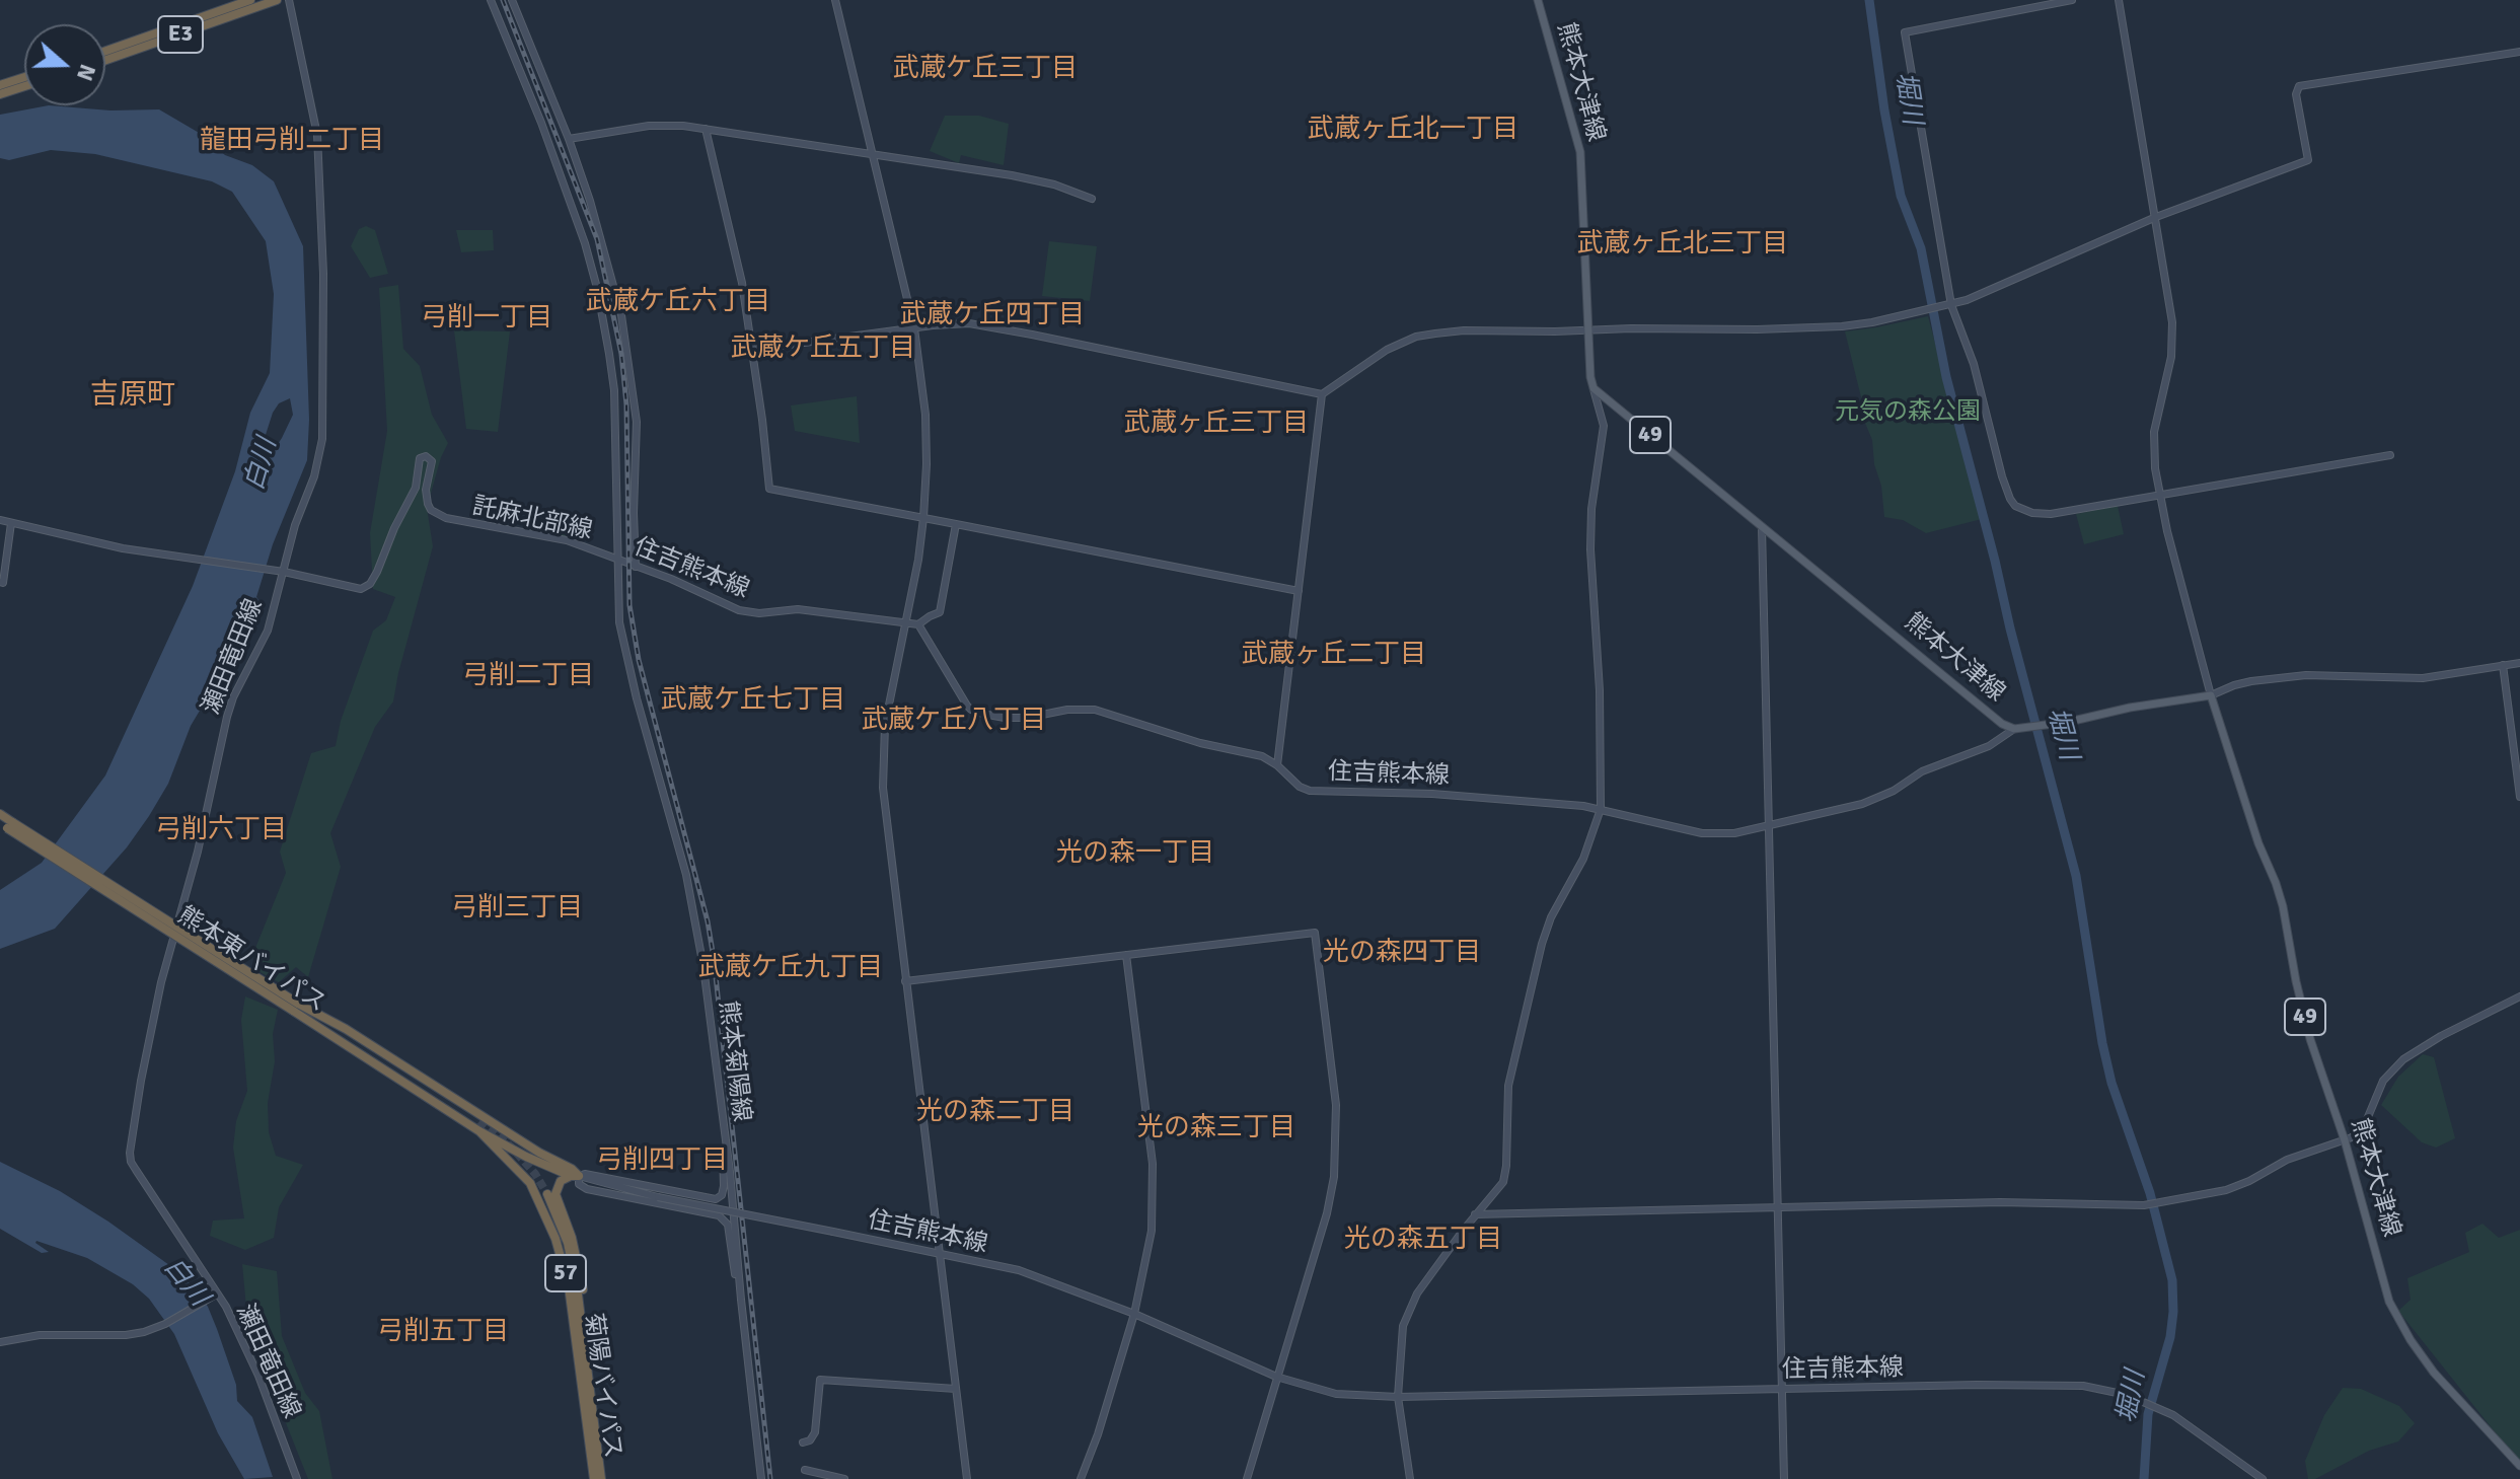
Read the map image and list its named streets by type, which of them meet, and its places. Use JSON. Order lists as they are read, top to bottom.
{
  "streets": {
    "highway": [
      "E3",
      "熊本東バイパス",
      "57",
      "菊陽バイパス"
    ],
    "main road": ["熊本大津線", "49"],
    "street": [
      "託麻北部線",
      "住吉熊本線",
      "瀬田竜田線",
      "熊本菊陽線"
    ]
  },
  "crossings": [
    ["熊本大津線", "住吉熊本線"],
    ["託麻北部線", "住吉熊本線"],
    ["託麻北部線", "瀬田竜田線"],
    ["託麻北部線", "熊本菊陽線"],
    ["住吉熊本線", "熊本菊陽線"],
    ["熊本東バイパス", "菊陽バイパス"]
  ],
  "districts": [
    "武蔵ケ丘三丁目",
    "武蔵ヶ丘北一丁目",
    "龍田弓削二丁目",
    "武蔵ヶ丘北三丁目",
    "武蔵ケ丘六丁目",
    "武蔵ケ丘四丁目",
    "弓削一丁目",
    "武蔵ケ丘五丁目",
    "吉原町",
    "武蔵ヶ丘三丁目",
    "武蔵ヶ丘二丁目",
    "弓削二丁目",
    "武蔵ケ丘七丁目",
    "武蔵ケ丘八丁目",
    "弓削六丁目",
    "光の森一丁目",
    "弓削三丁目",
    "光の森四丁目",
    "武蔵ケ丘九丁目",
    "光の森二丁目",
    "光の森三丁目",
    "弓削四丁目",
    "光の森五丁目",
    "弓削五丁目"
  ],
  "water": ["堀川", "白川"],
  "parks": ["元気の森公園"],
  "north": "right"
}
